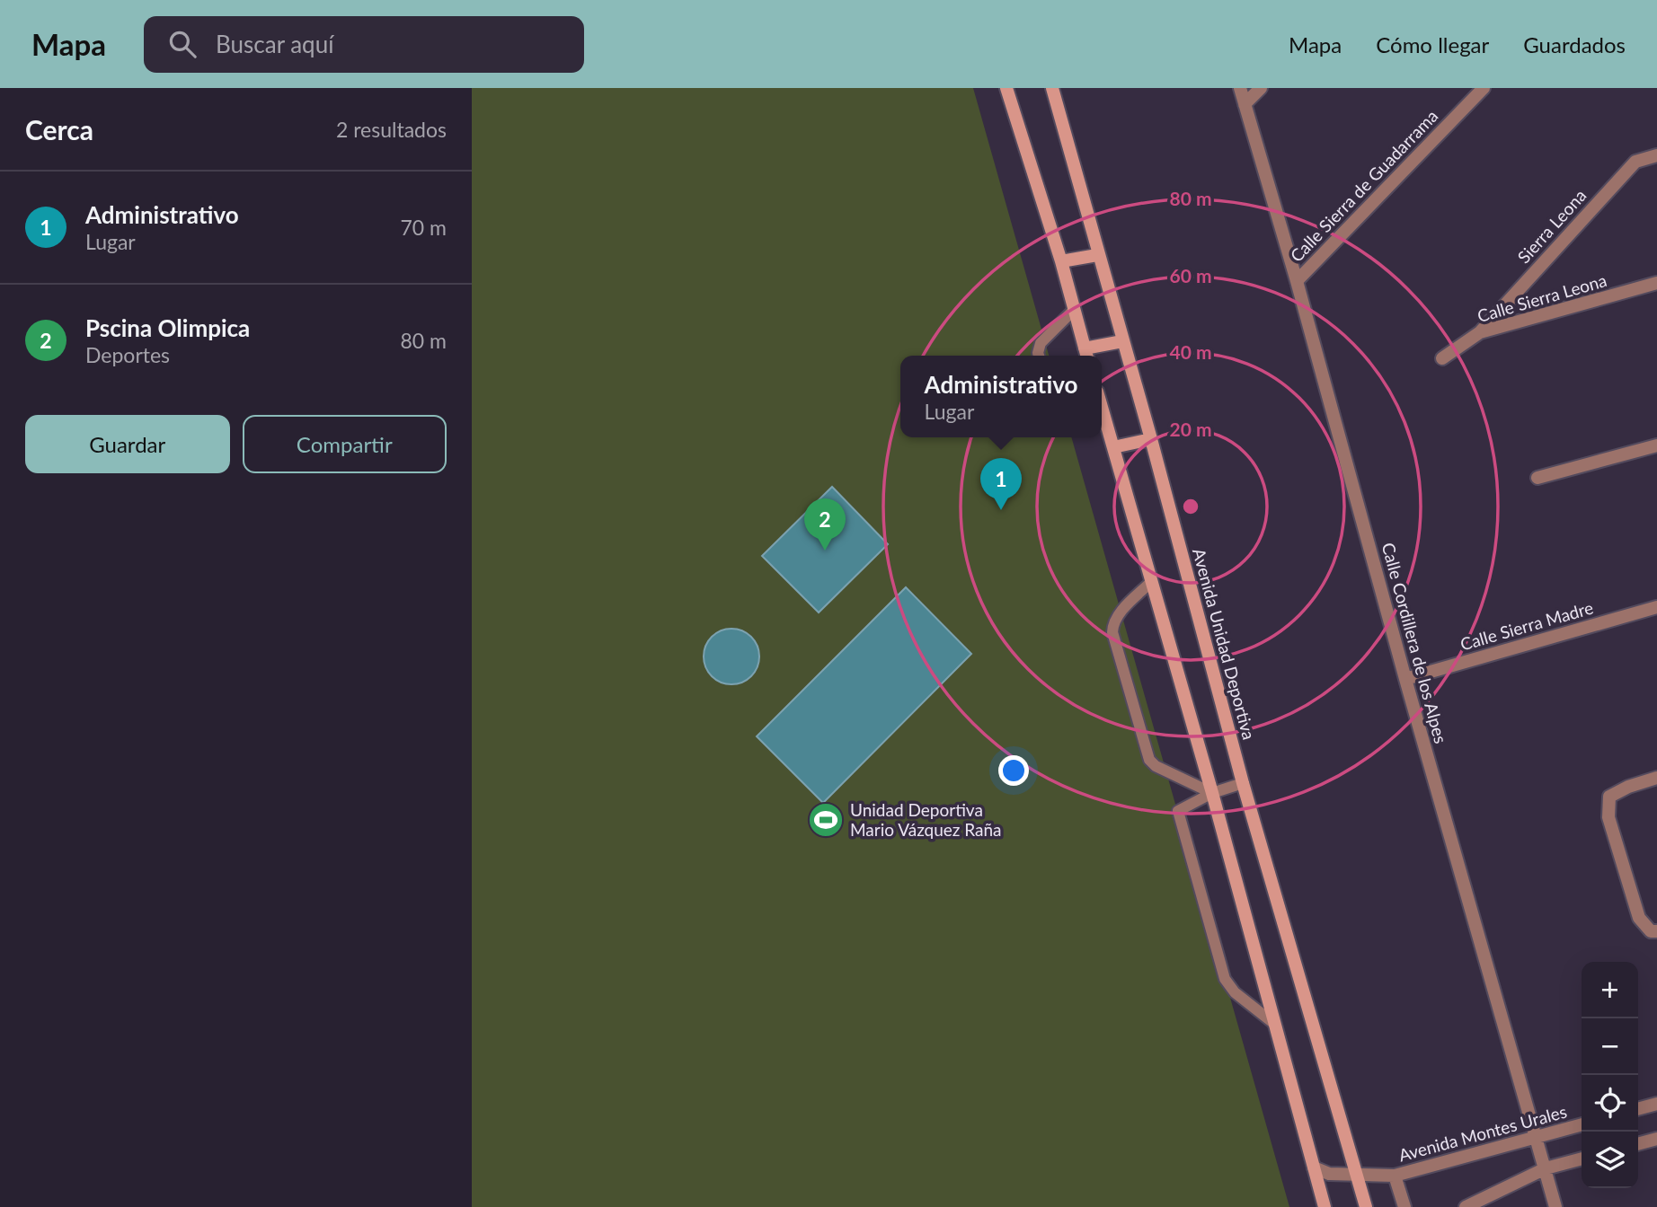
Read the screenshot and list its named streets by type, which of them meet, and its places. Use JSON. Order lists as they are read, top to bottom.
{
  "streets": {
    "street": [
      "Calle Sierra de Guadarrama",
      "Sierra Leona",
      "Calle Sierra Leona",
      "Calle Sierra Madre",
      "Calle Cordillera de los Alpes",
      "Avenida Unidad Deportiva",
      "Avenida Montes Urales"
    ]
  },
  "crossings": [
    ["Calle Sierra de Guadarrama", "Calle Cordillera de los Alpes"],
    ["Sierra Leona", "Calle Sierra Leona"],
    ["Calle Sierra Madre", "Calle Cordillera de los Alpes"],
    ["Calle Cordillera de los Alpes", "Avenida Montes Urales"],
    ["Avenida Unidad Deportiva", "Avenida Montes Urales"]
  ],
  "places": {
    "sports": ["Unidad Deportiva Mario Vázquez Raña"]
  },
  "page": {
    "header": "Mapa",
    "search": "Buscar aquí",
    "nav": ["Mapa", "Cómo llegar", "Guardados"],
    "heading": ["Cerca", "2 resultados"],
    "list": [
      {
        "mark": "1",
        "name": "Administrativo",
        "note": "Lugar",
        "value": "70 m"
      },
      {
        "mark": "2",
        "name": "Pscina Olimpica",
        "note": "Deportes",
        "value": "80 m"
      }
    ],
    "popup": ["Administrativo", "Lugar"],
    "buttons": ["Guardar", "Compartir"],
    "pins": ["1", "2"],
    "map_buttons": ["+", "−"]
  },
  "rings": [
    "80 m",
    "60 m",
    "40 m",
    "20 m"
  ]
}
